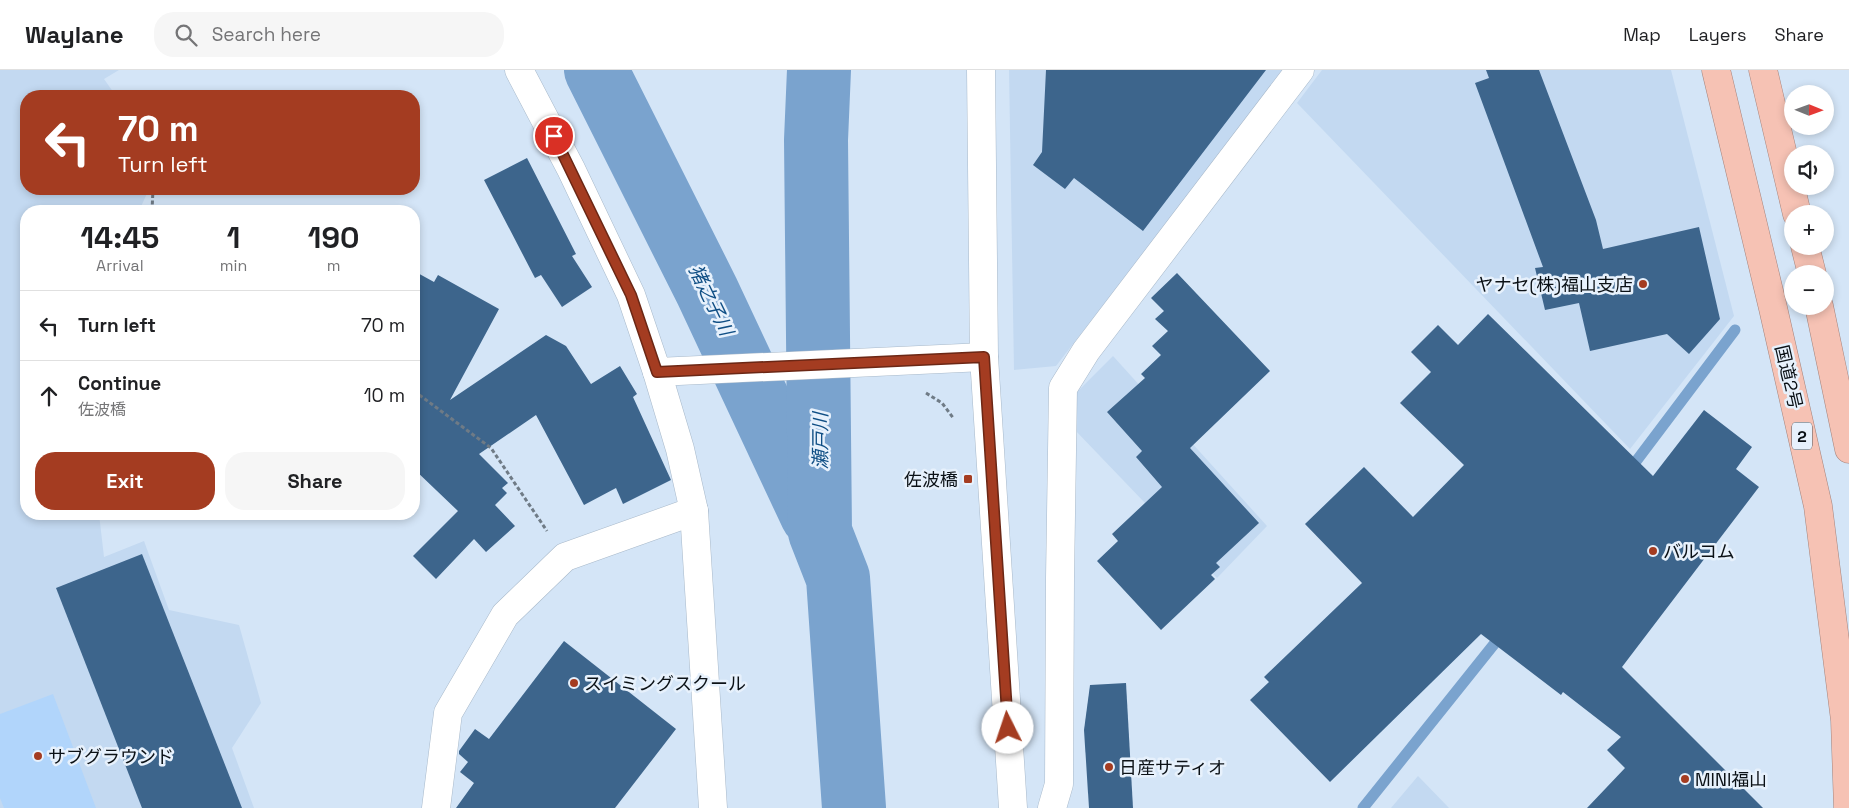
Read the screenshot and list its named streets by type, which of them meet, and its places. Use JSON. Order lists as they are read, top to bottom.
{
  "streets": {
    "highway": ["国道2号", "2"]
  },
  "water": ["猪之子川", "瀬戸川"],
  "places": {
    "other": [
      "ヤナセ(株)福山支店",
      "バルコム",
      "スイミングスクール",
      "サブグラウンド",
      "日産サティオ",
      "MINI福山"
    ],
    "transit": ["佐波橋"]
  },
  "north": "right",
  "page": {
    "header": "Waylane",
    "search": "Search here",
    "nav": ["Map", "Layers", "Share"],
    "map_buttons": ["+", "−"],
    "turn": ["70 m", "Turn left"],
    "eta": [
      "14:45",
      "Arrival",
      "1",
      "min",
      "190",
      "m"
    ],
    "list": [
      {
        "name": "Turn left",
        "value": "70 m"
      },
      {
        "name": "Continue",
        "note": "佐波橋",
        "value": "10 m"
      }
    ],
    "buttons": ["Exit", "Share"]
  }
}
